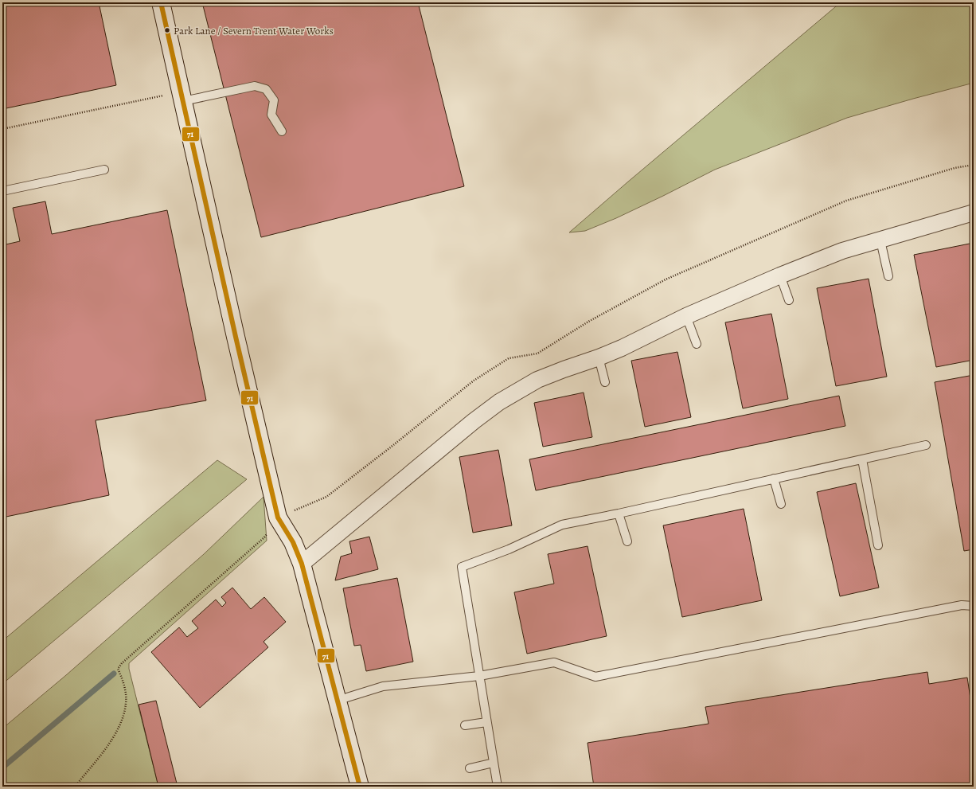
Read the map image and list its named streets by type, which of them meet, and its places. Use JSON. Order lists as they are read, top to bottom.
{
  "places": ["Park Lane / Severn Trent Water Works"],
  "lines": ["transit line 71"]
}
